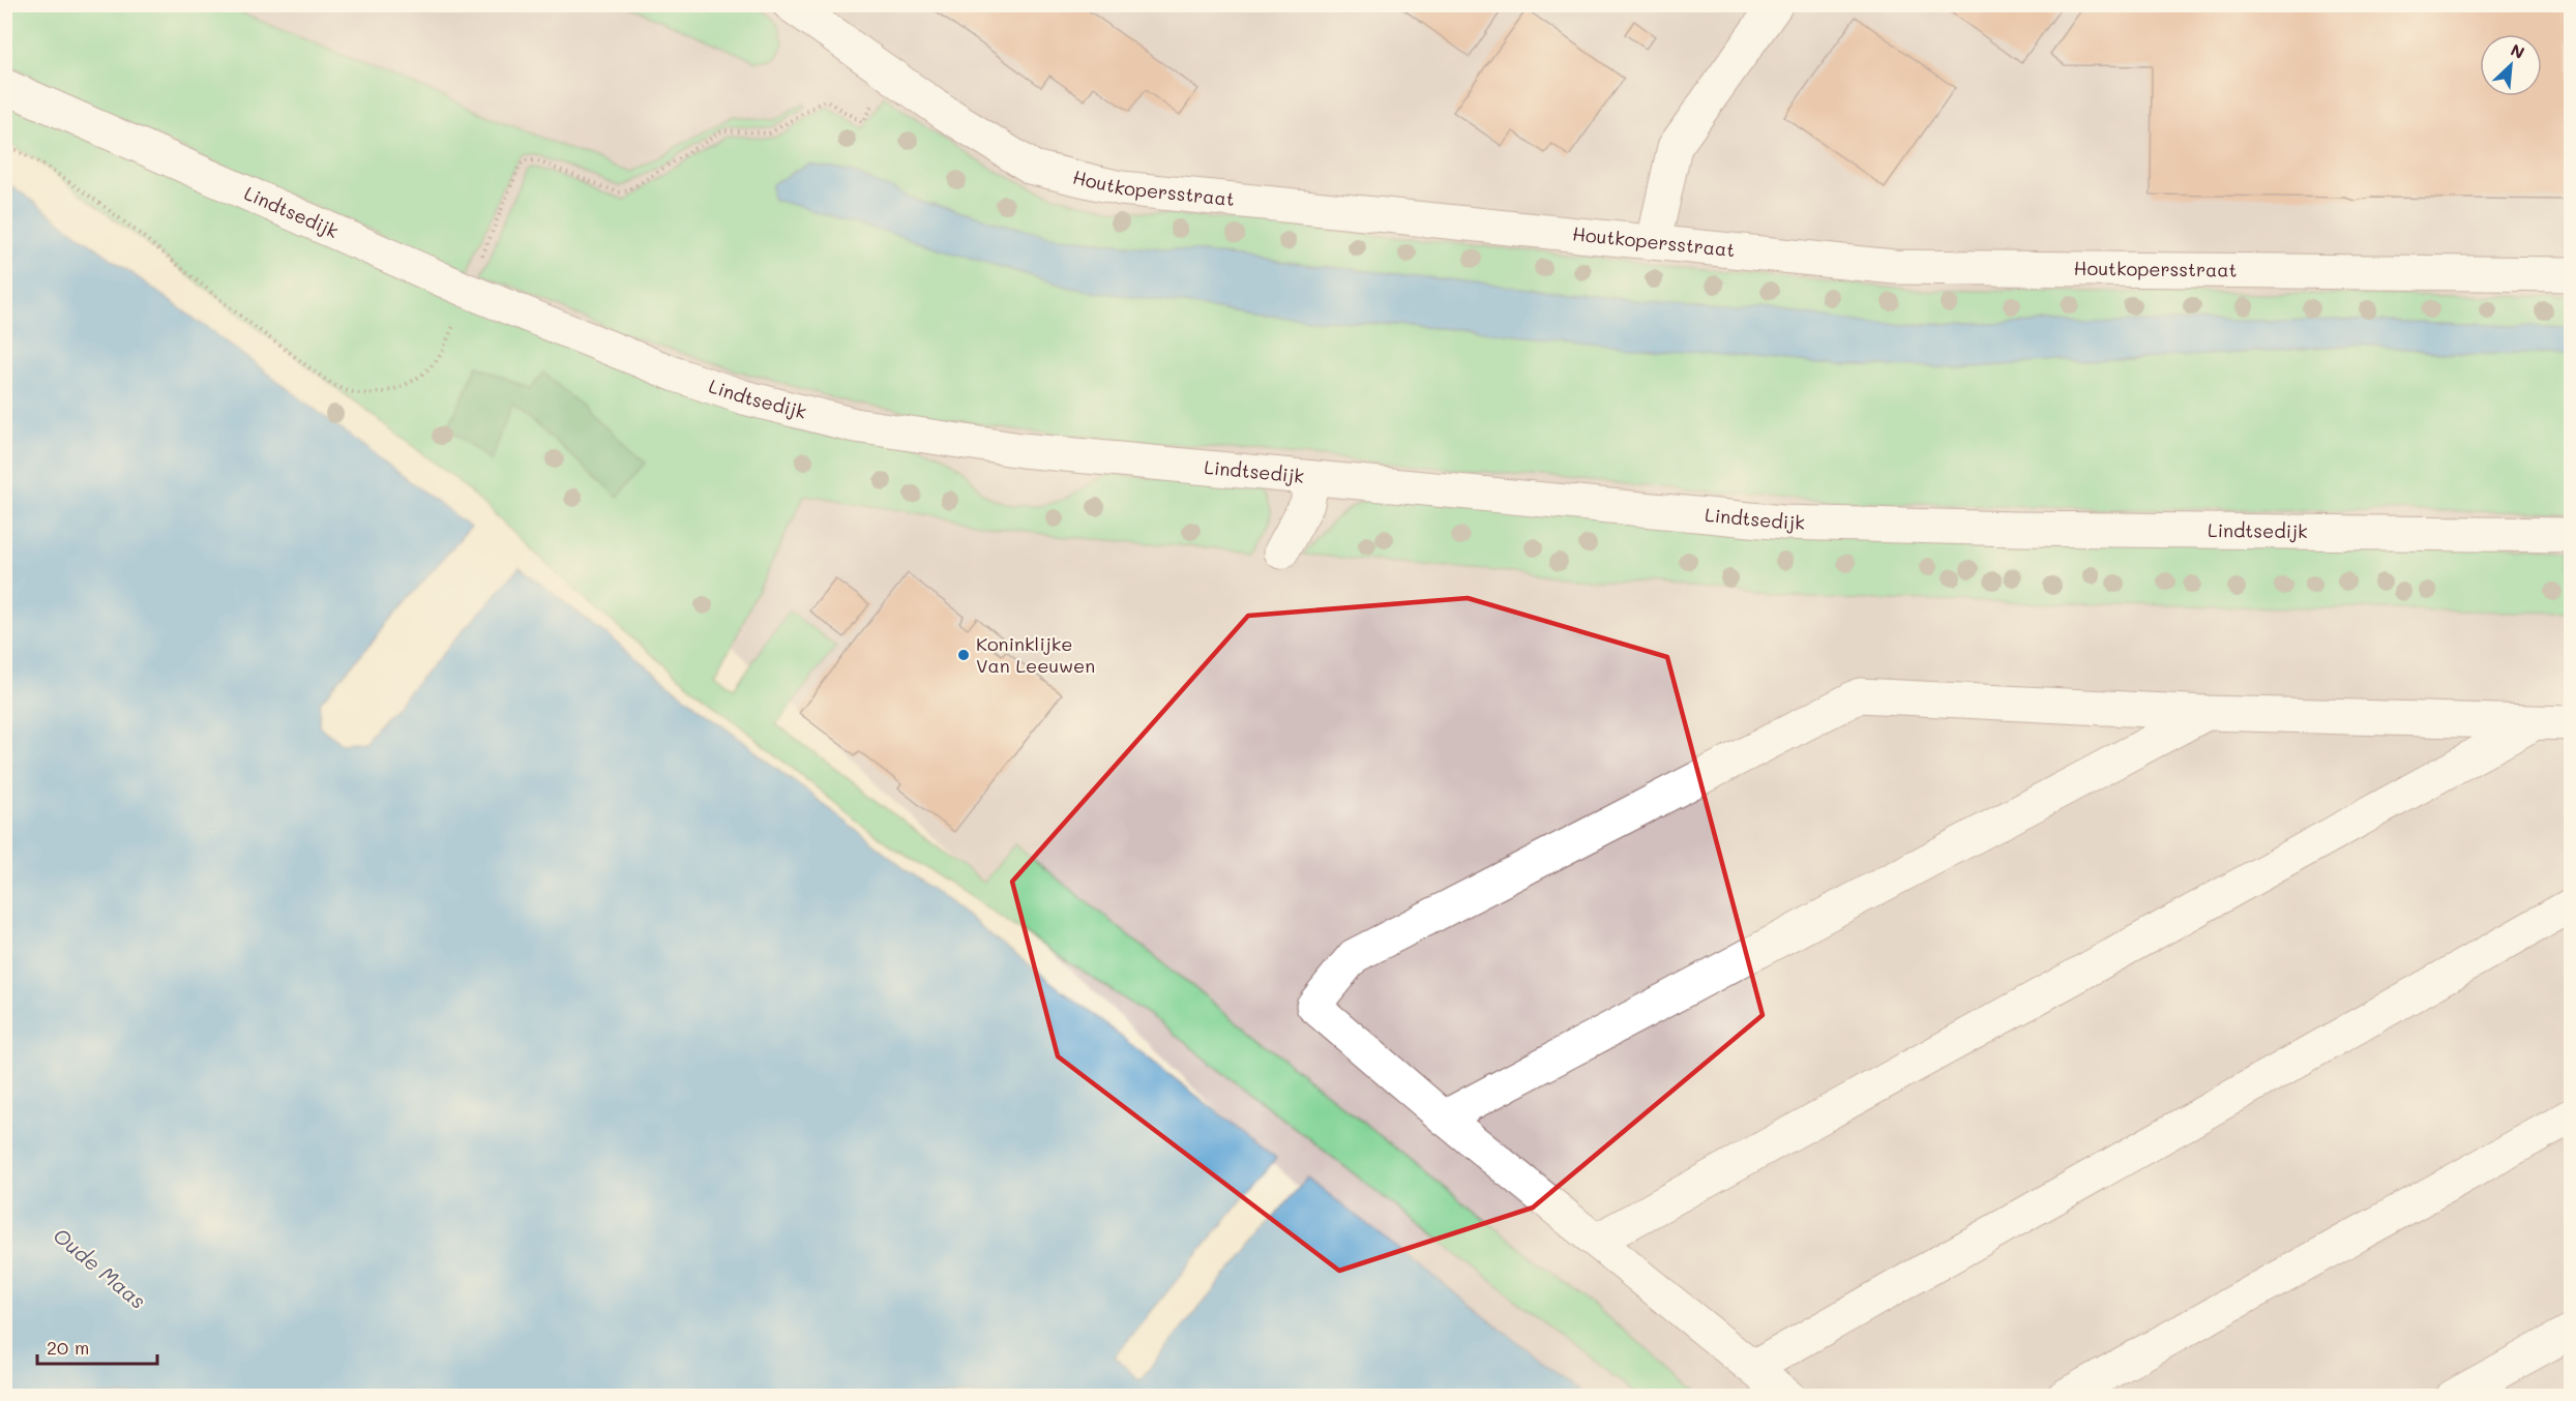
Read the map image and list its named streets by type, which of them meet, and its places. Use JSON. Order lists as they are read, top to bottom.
{
  "streets": {
    "street": ["Houtkopersstraat", "Lindtsedijk"]
  },
  "water": ["Oude Maas"],
  "places": ["Koninklijke Van Leeuwen"],
  "scale_bar": "20 m",
  "north": "top right"
}
